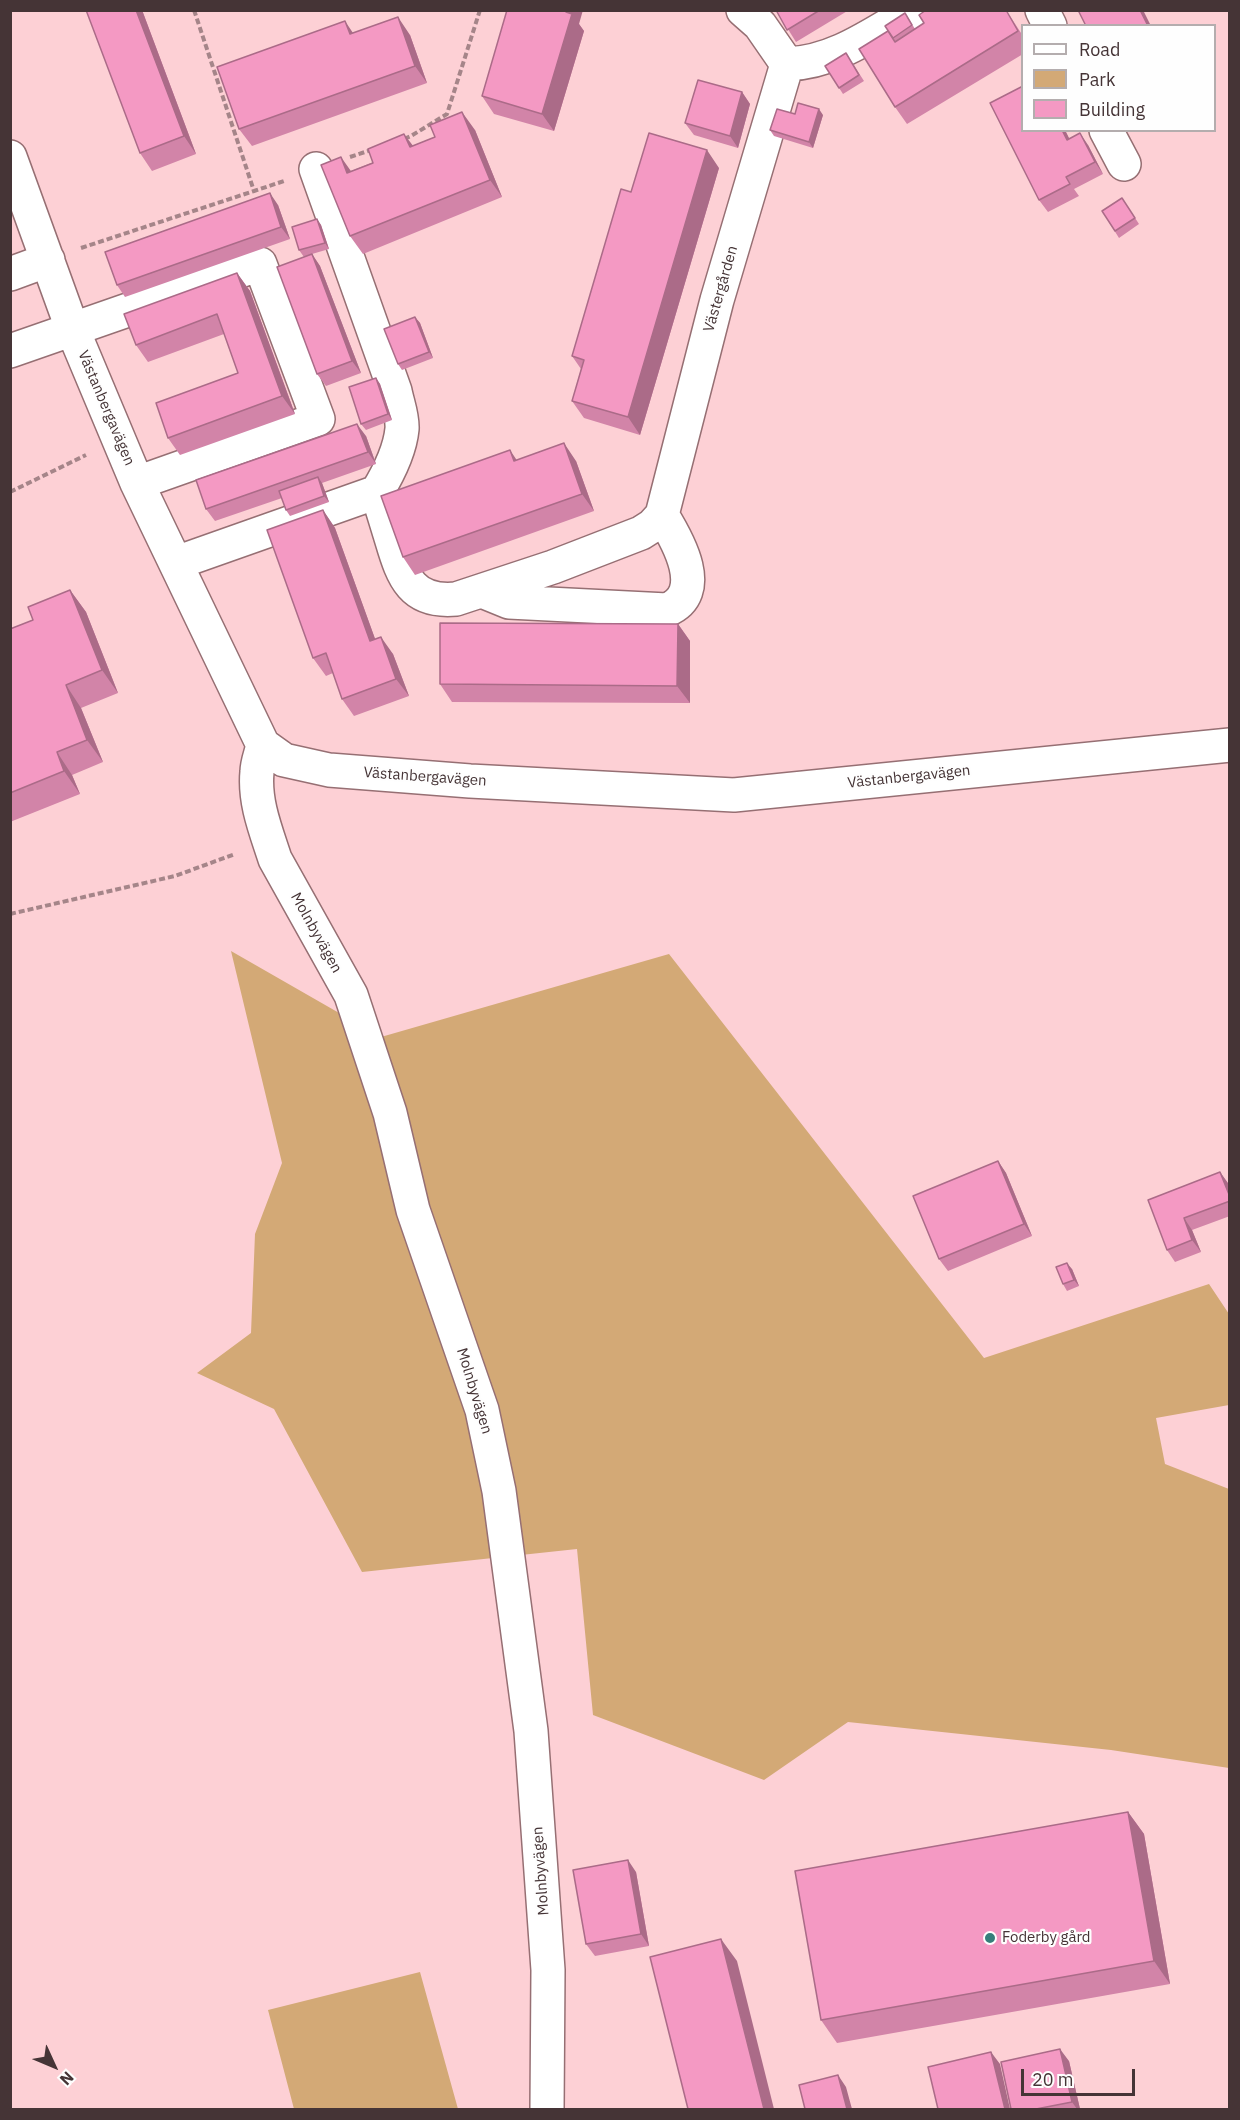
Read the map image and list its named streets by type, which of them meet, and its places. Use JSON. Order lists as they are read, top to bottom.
{
  "streets": {
    "street": ["Västergården", "Västanbergavägen", "Molnbyvägen"]
  },
  "crossings": [
    ["Västanbergavägen", "Molnbyvägen"]
  ],
  "places": ["Foderby gård"],
  "legend": ["Road", "Park", "Building"],
  "scale_bar": "20 m",
  "north": "bottom right"
}
